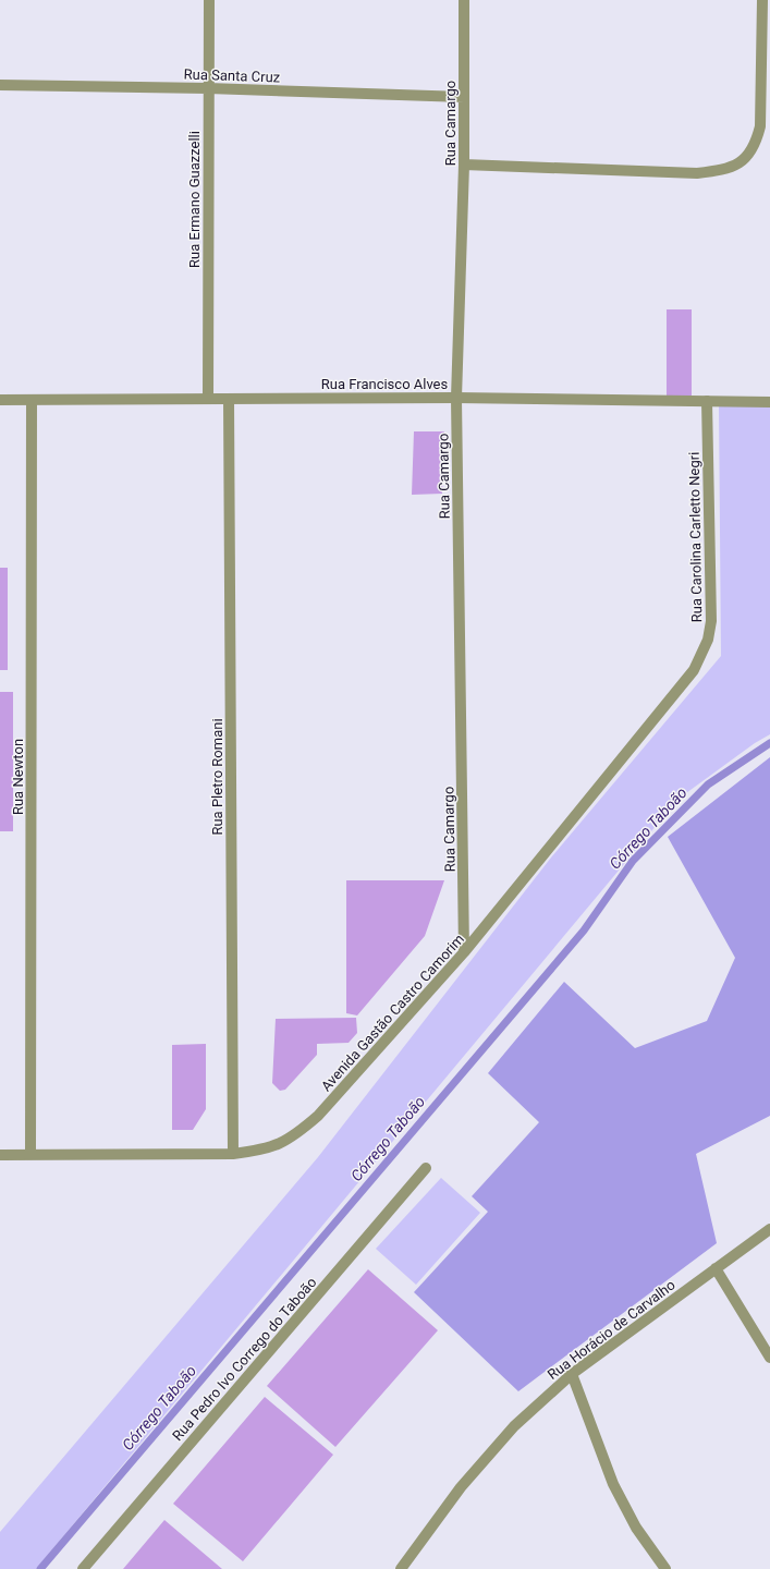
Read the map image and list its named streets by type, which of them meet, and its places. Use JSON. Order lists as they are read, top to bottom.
{
  "streets": {
    "street": [
      "Rua Santa Cruz",
      "Rua Camargo",
      "Rua Ermano Guazzelli",
      "Rua Francisco Alves",
      "Rua Carolina Carletto Negri",
      "Rua Newton",
      "Rua Pletro Romani",
      "Avenida Gastão Castro Camorim",
      "Rua Horácio de Carvalho",
      "Rua Pedro Ivo Corrego do Taboão"
    ]
  },
  "crossings": [
    ["Rua Santa Cruz", "Rua Camargo"],
    ["Rua Santa Cruz", "Rua Ermano Guazzelli"],
    ["Rua Camargo", "Rua Francisco Alves"],
    ["Rua Camargo", "Avenida Gastão Castro Camorim"],
    ["Rua Ermano Guazzelli", "Rua Francisco Alves"],
    ["Rua Francisco Alves", "Rua Carolina Carletto Negri"],
    ["Rua Francisco Alves", "Rua Newton"],
    ["Rua Francisco Alves", "Rua Pletro Romani"],
    ["Rua Carolina Carletto Negri", "Avenida Gastão Castro Camorim"],
    ["Rua Newton", "Avenida Gastão Castro Camorim"],
    ["Rua Pletro Romani", "Avenida Gastão Castro Camorim"]
  ],
  "water": ["Córrego Taboão"]
}
